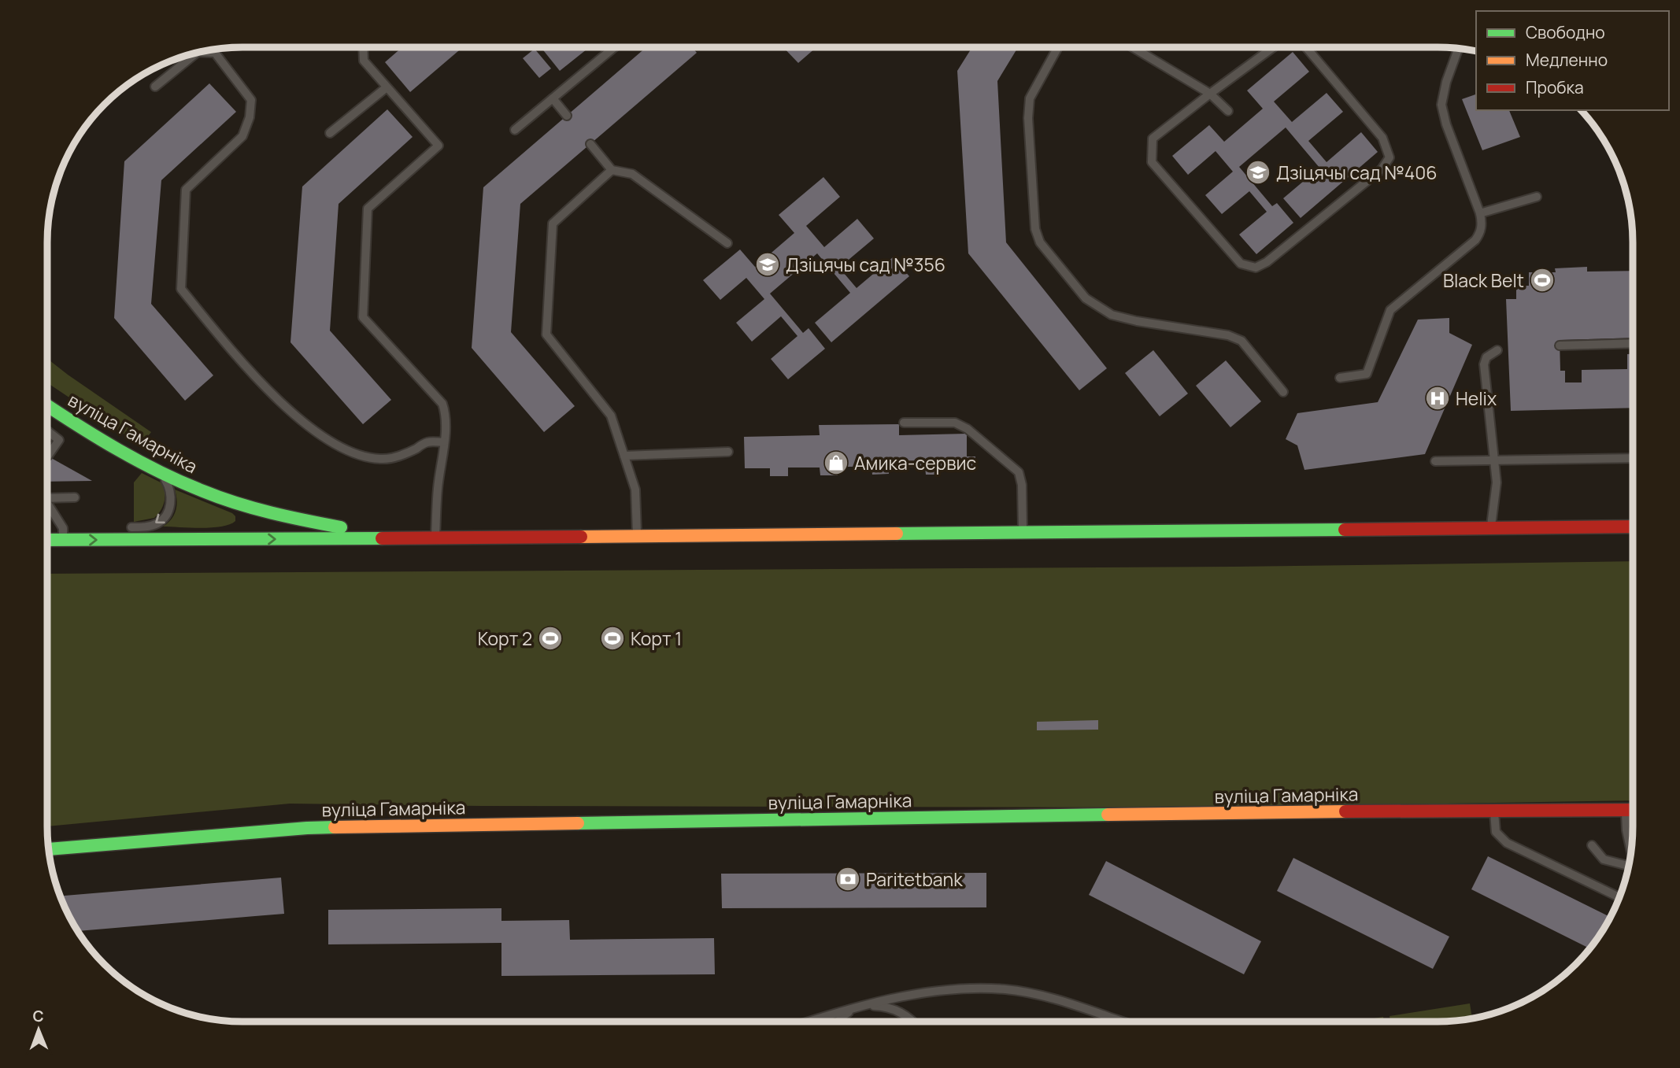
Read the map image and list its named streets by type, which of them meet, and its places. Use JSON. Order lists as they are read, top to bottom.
{
  "streets": {
    "main road": ["вуліца Гамарніка"]
  },
  "places": {
    "school or university": ["Дзіцячы сад №406", "Дзіцячы сад №356"],
    "sports": ["Black Belt", "Корт 2", "Корт 1"],
    "hospital": ["Helix"],
    "shop": ["Амика-сервис"],
    "bank": ["Paritetbank"]
  },
  "legend": ["Свободно", "Медленно", "Пробка"],
  "north": "top"
}
